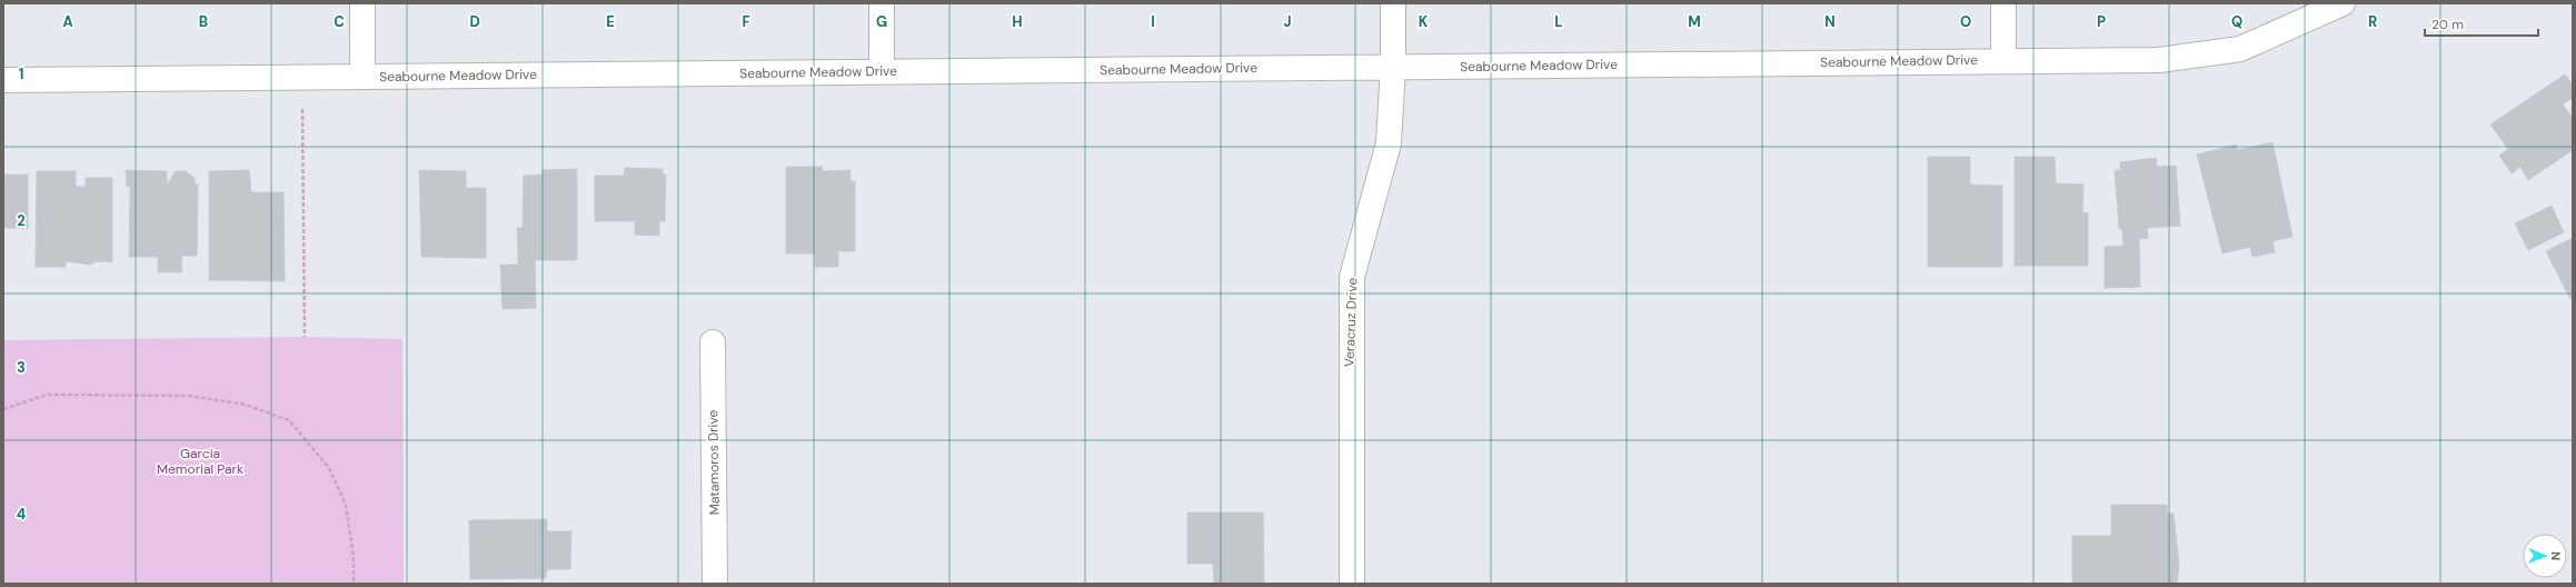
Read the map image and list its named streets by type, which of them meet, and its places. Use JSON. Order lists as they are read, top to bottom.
{
  "streets": {
    "street": ["Seabourne Meadow Drive", "Veracruz Drive", "Matamoros Drive"]
  },
  "crossings": [
    ["Seabourne Meadow Drive", "Veracruz Drive"]
  ],
  "parks": ["Garcia Memorial Park"],
  "scale_bar": "20 m",
  "north": "right",
  "grid": {
    "columns": [
      "A",
      "B",
      "C",
      "D",
      "E",
      "F",
      "G",
      "H",
      "I",
      "J",
      "K",
      "L",
      "M",
      "N",
      "O",
      "P",
      "Q",
      "R"
    ],
    "rows": [
      "1",
      "2",
      "3",
      "4"
    ]
  }
}
